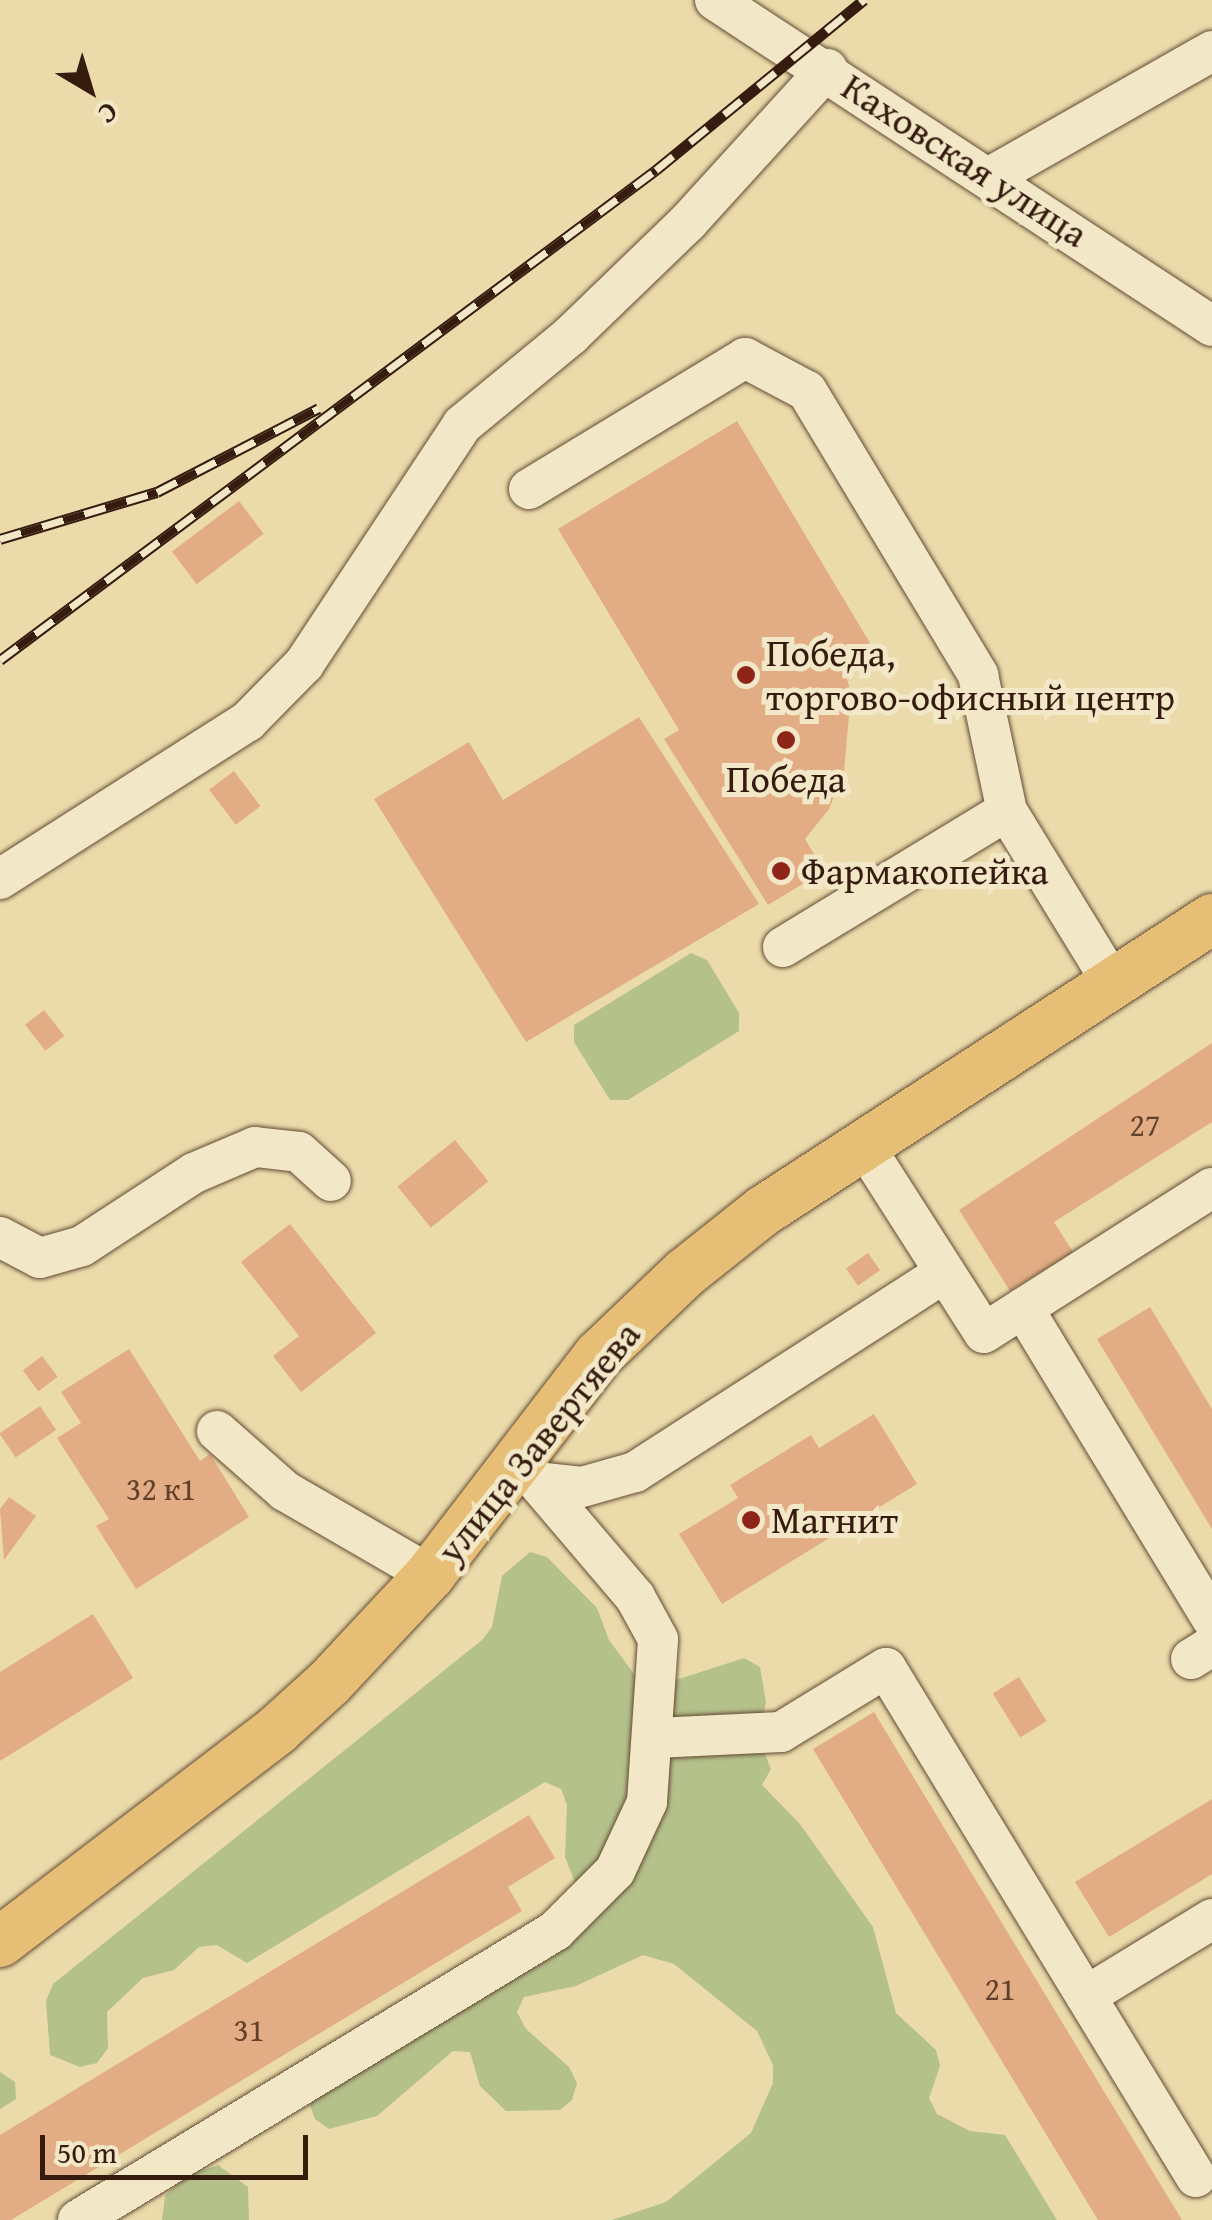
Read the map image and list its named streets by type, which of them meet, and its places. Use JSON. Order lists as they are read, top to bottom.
{
  "streets": {
    "main road": ["улица Завертяева"],
    "street": ["Каховская улица"]
  },
  "places": [
    "Победа, торгово-офисный центр",
    "Победа",
    "Фармакопейка",
    "Магнит"
  ],
  "house_numbers": [
    "27",
    "32 к1",
    "21",
    "31"
  ],
  "scale_bar": "50 m",
  "north": "bottom right"
}
